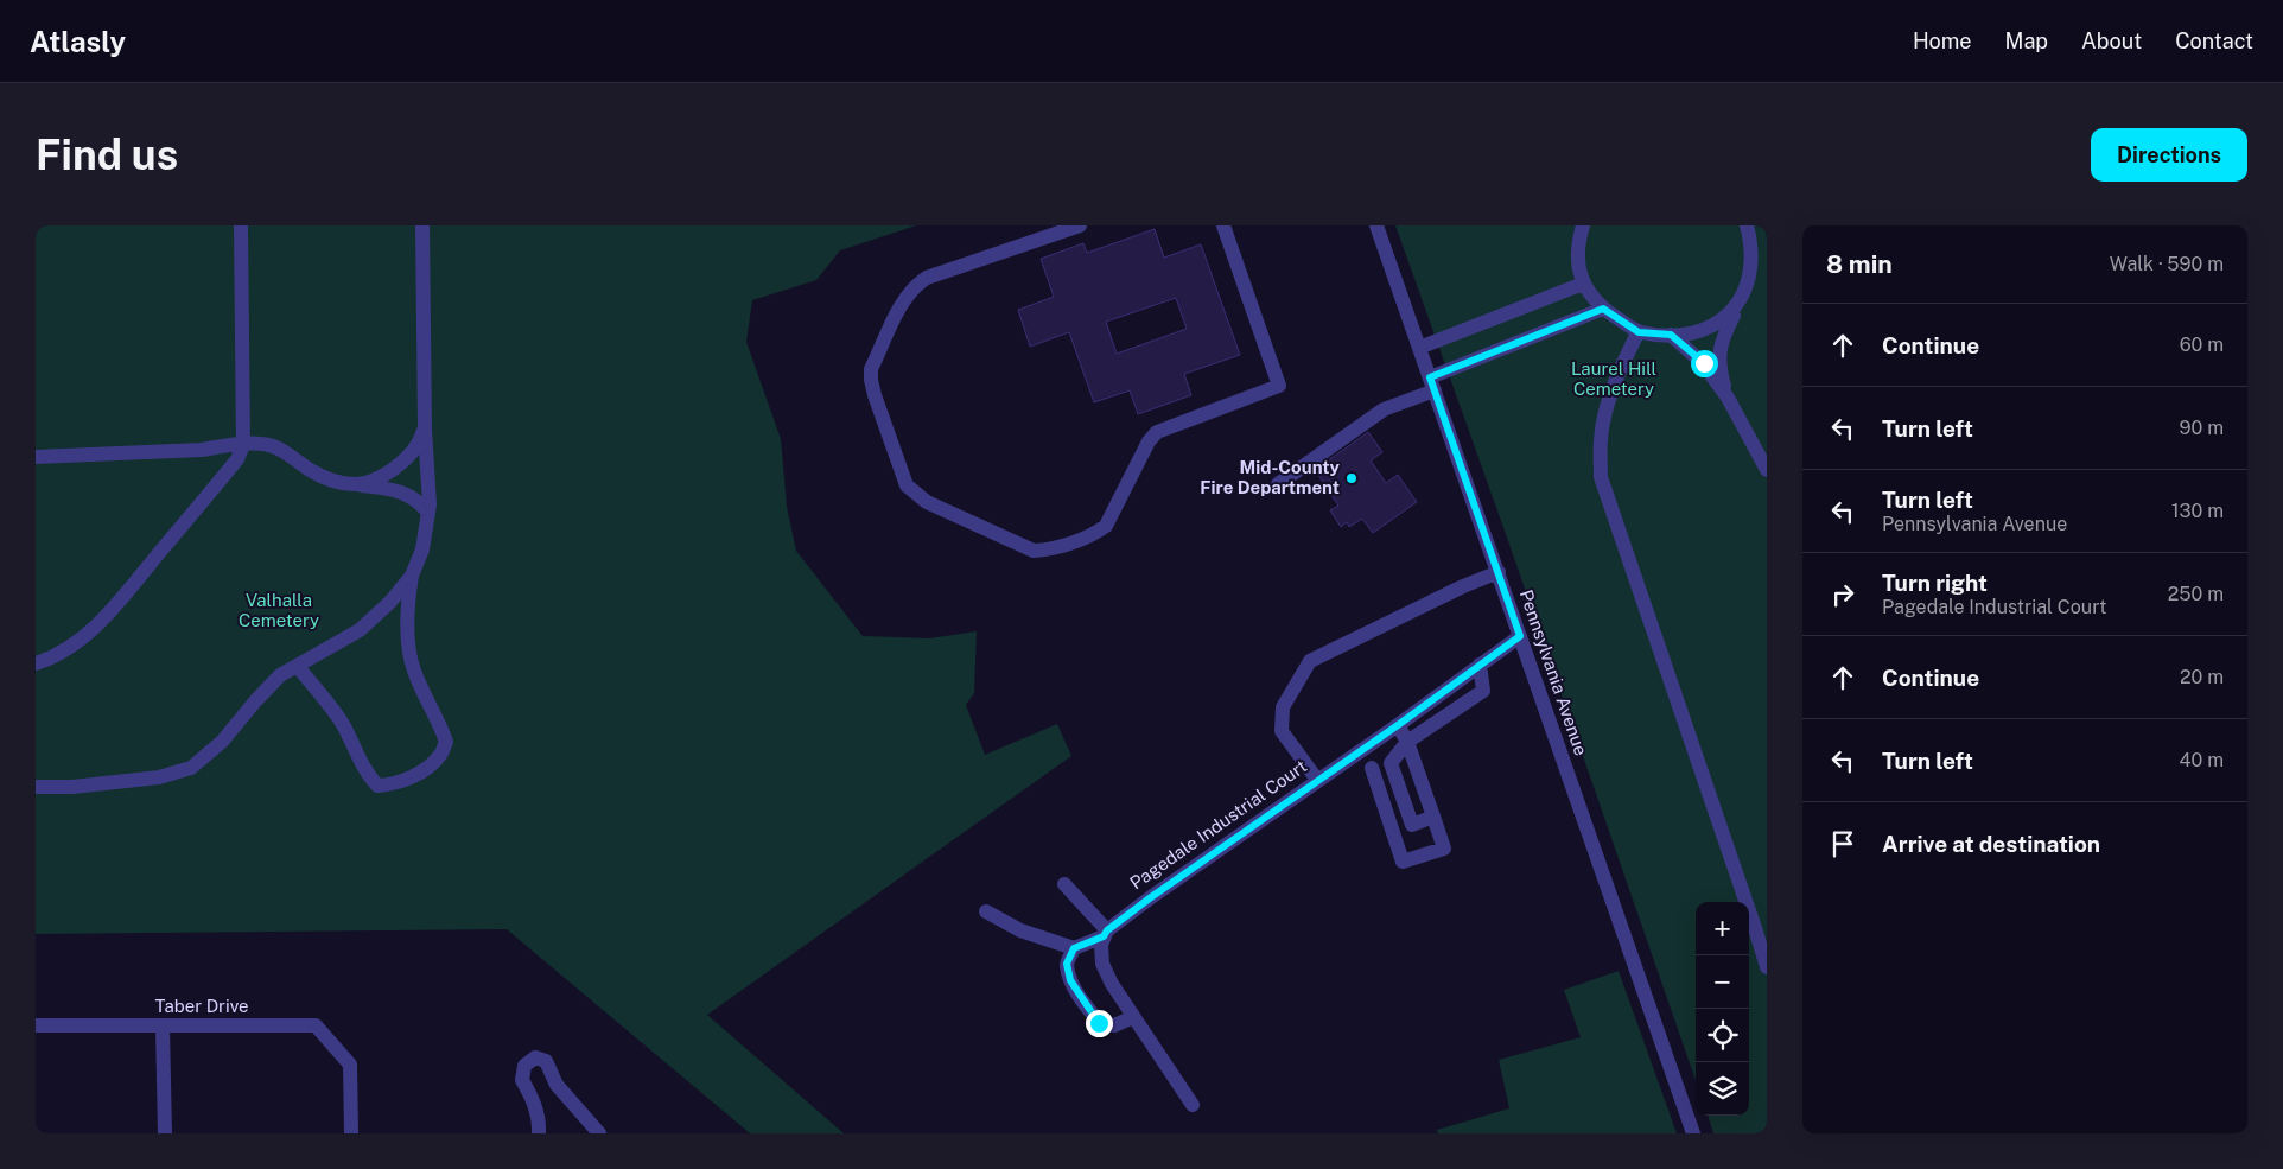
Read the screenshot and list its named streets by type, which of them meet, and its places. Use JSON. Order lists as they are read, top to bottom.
{
  "streets": {
    "street": ["Pennsylvania Avenue", "Pagedale Industrial Court", "Taber Drive"]
  },
  "crossings": [
    ["Pennsylvania Avenue", "Pagedale Industrial Court"]
  ],
  "parks": ["Laurel Hill Cemetery", "Valhalla Cemetery"],
  "places": ["Mid-County Fire Department"],
  "page": {
    "header": "Atlasly",
    "nav": [
      "Home",
      "Map",
      "About",
      "Contact"
    ],
    "buttons": "Directions",
    "title": "Find us",
    "heading": ["8 min", "Walk · 590 m"],
    "list": [
      ["Continue", "60 m"],
      ["Turn left", "90 m"],
      ["Turn left", "Pennsylvania Avenue", "130 m"],
      ["Turn right", "Pagedale Industrial Court", "250 m"],
      ["Continue", "20 m"],
      ["Turn left", "40 m"],
      "Arrive at destination"
    ],
    "map_buttons": ["+", "−"]
  }
}
